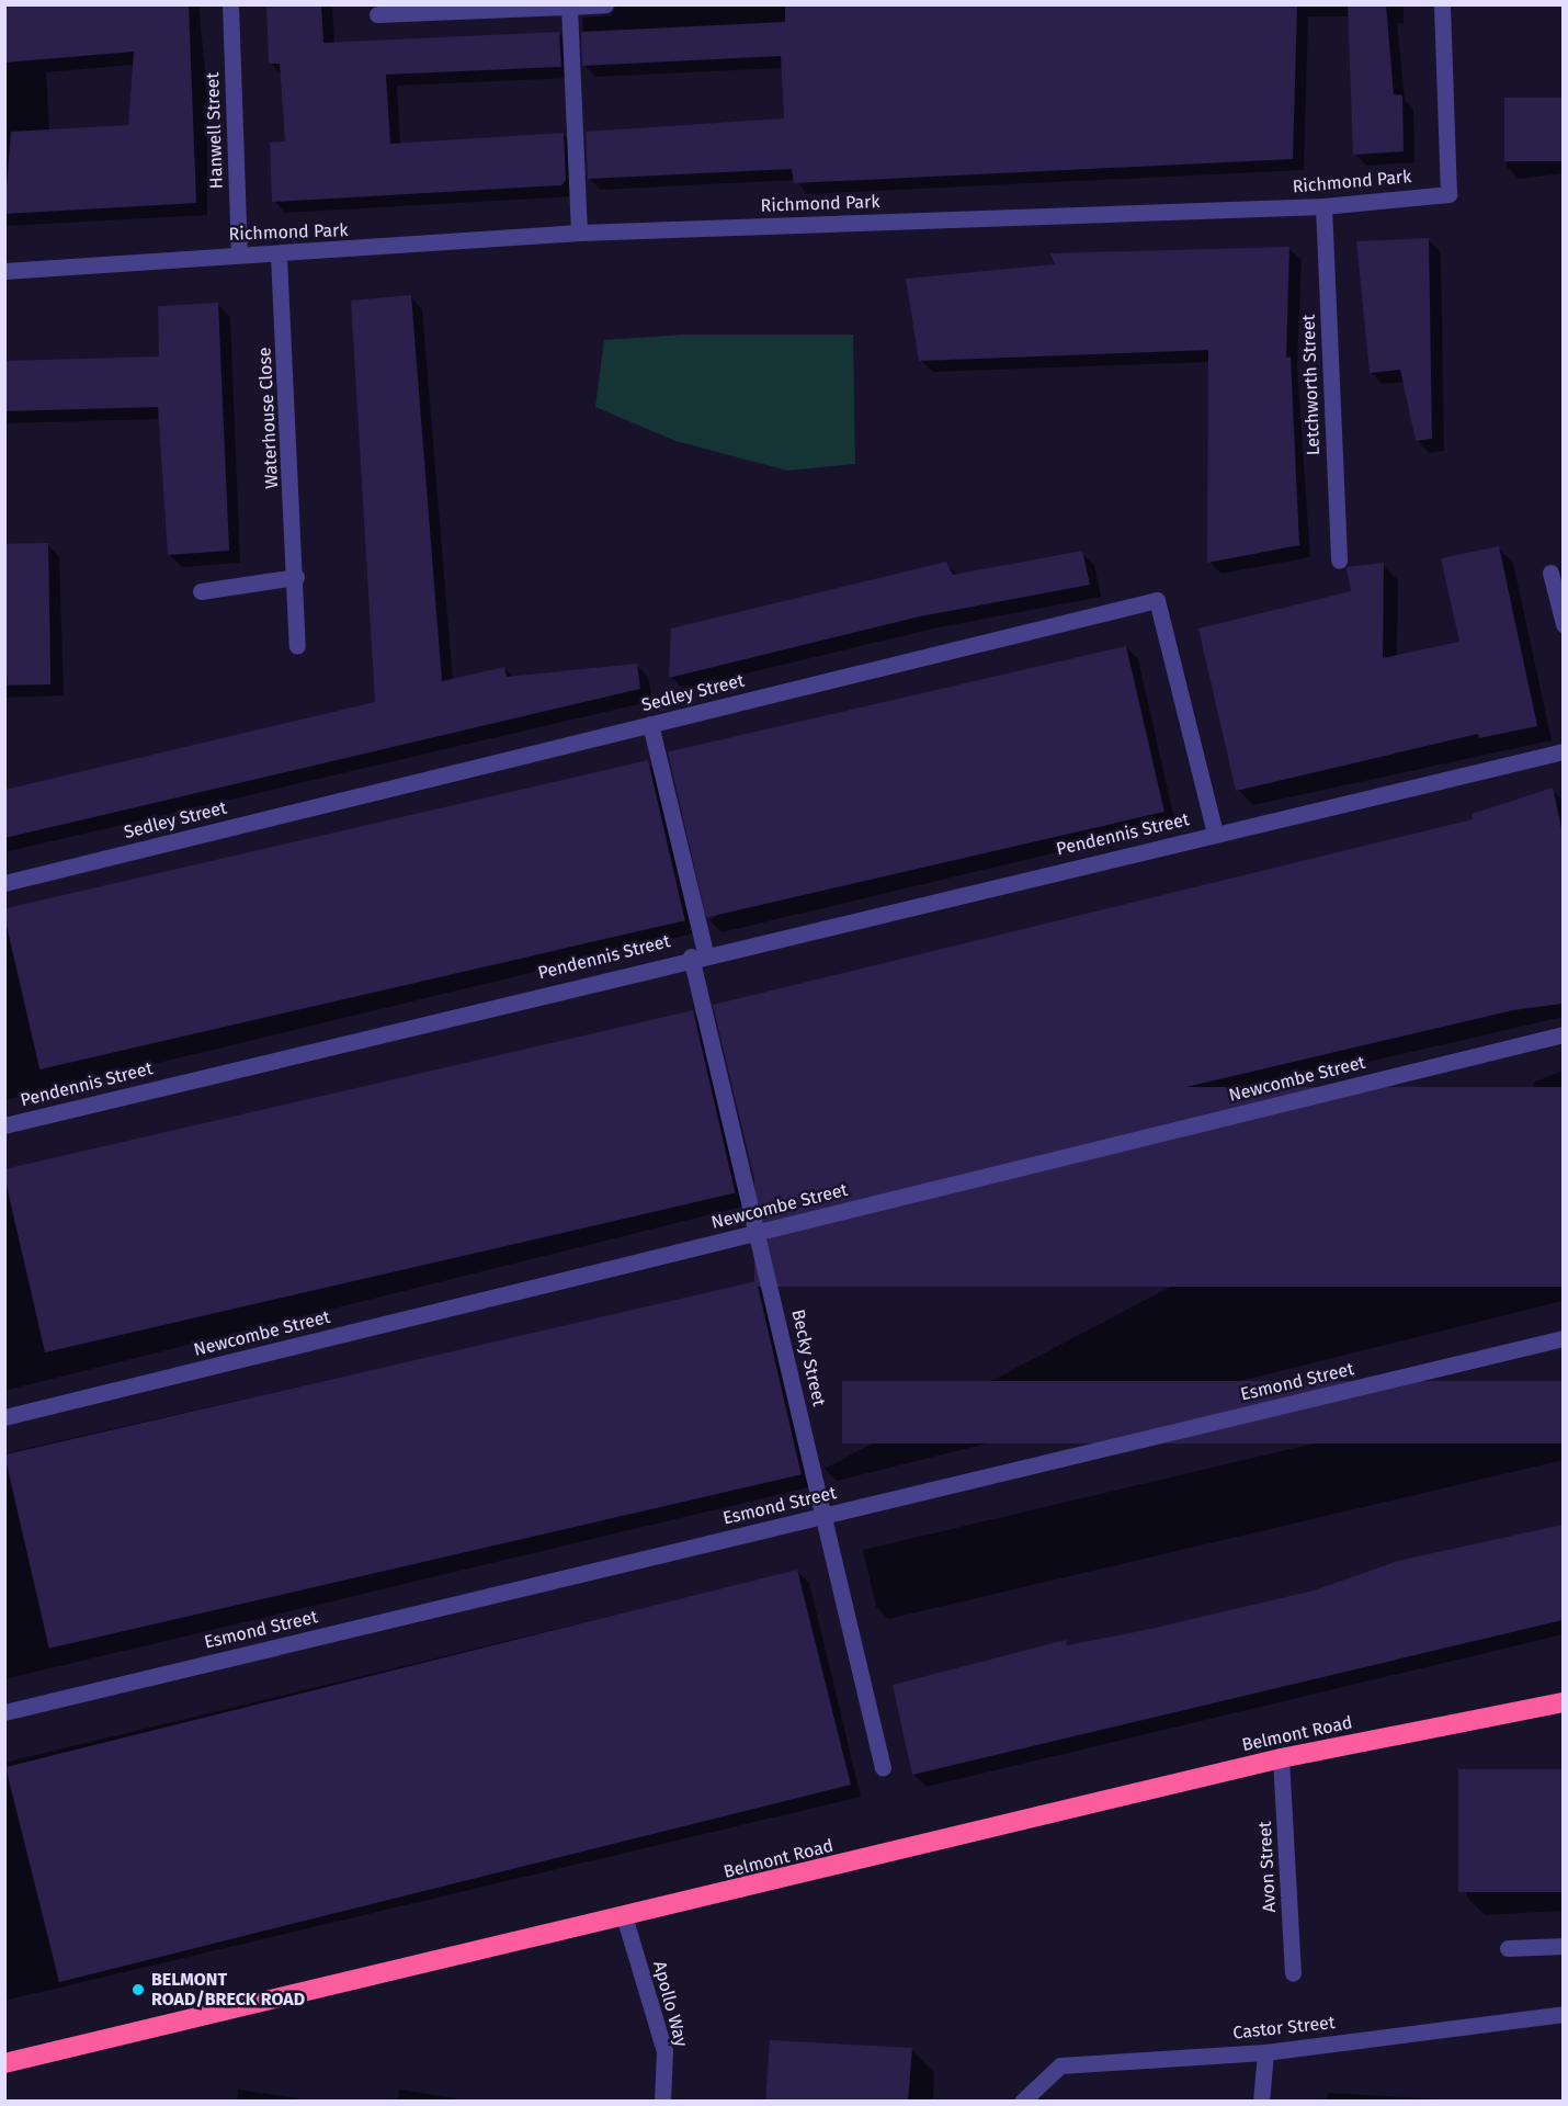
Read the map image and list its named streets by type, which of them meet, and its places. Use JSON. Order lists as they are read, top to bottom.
{
  "streets": {
    "highway": ["Belmont Road"],
    "street": [
      "Hanwell Street",
      "Richmond Park",
      "Letchworth Street",
      "Waterhouse Close",
      "Sedley Street",
      "Pendennis Street",
      "Newcombe Street",
      "Becky Street",
      "Esmond Street",
      "Avon Street",
      "Apollo Way",
      "Castor Street"
    ]
  },
  "crossings": [
    ["Hanwell Street", "Richmond Park"],
    ["Richmond Park", "Letchworth Street"],
    ["Richmond Park", "Waterhouse Close"],
    ["Sedley Street", "Pendennis Street"],
    ["Sedley Street", "Becky Street"],
    ["Pendennis Street", "Becky Street"],
    ["Newcombe Street", "Becky Street"],
    ["Becky Street", "Esmond Street"],
    ["Belmont Road", "Avon Street"],
    ["Belmont Road", "Apollo Way"]
  ],
  "places": ["BELMONT ROAD/BRECK ROAD"]
}
